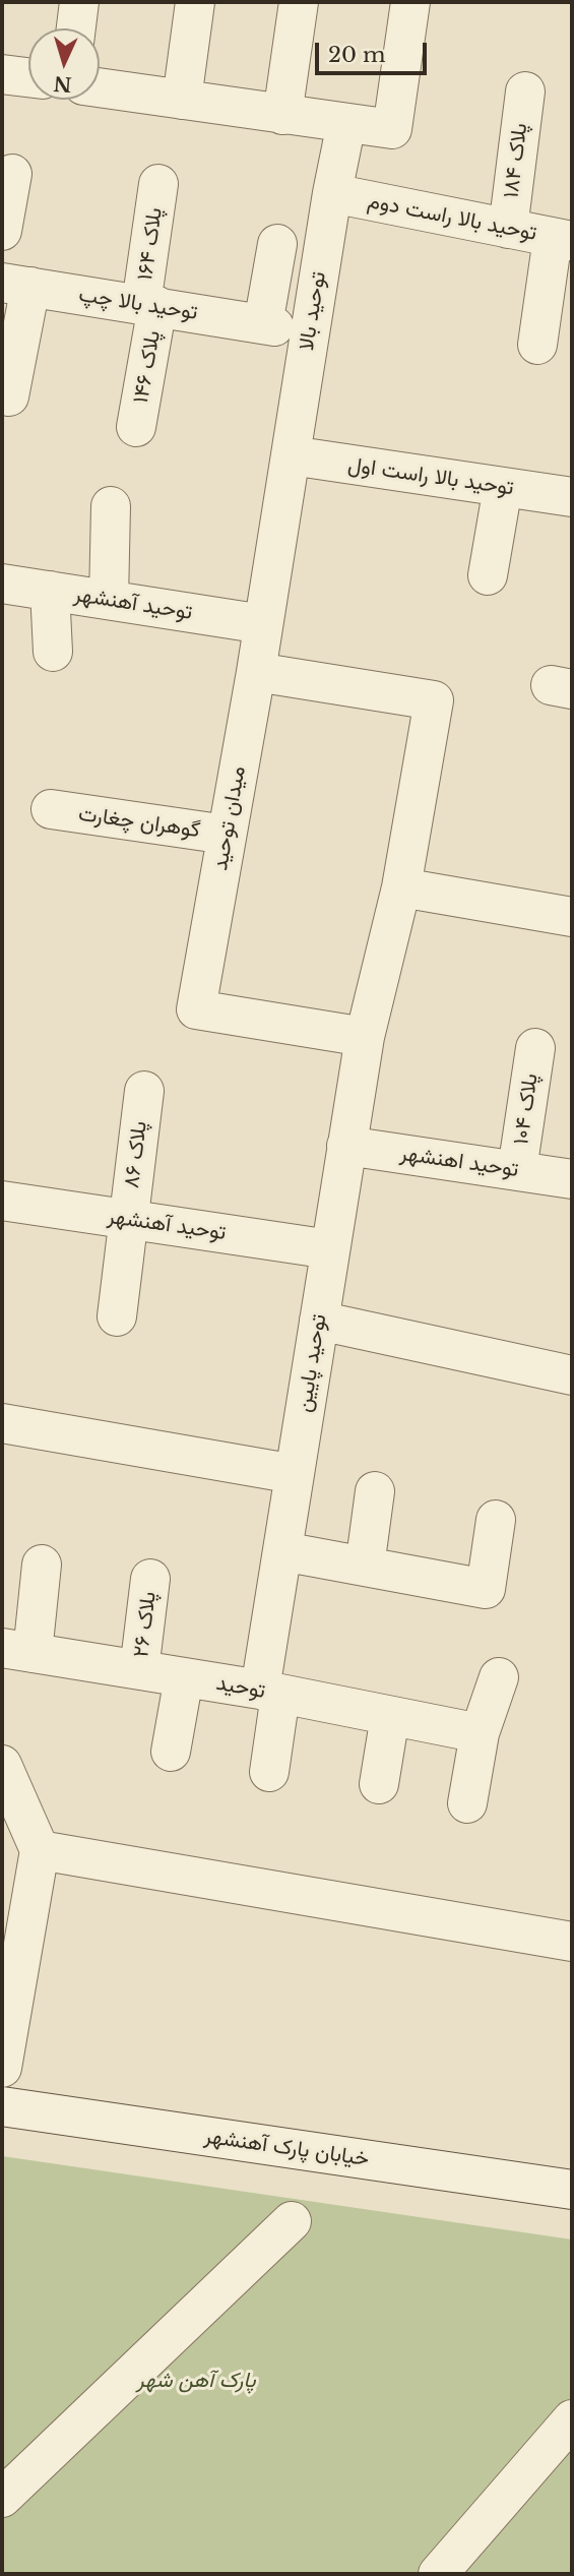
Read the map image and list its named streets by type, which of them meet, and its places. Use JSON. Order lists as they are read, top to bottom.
{
  "streets": {
    "street": [
      "پلاک ۱۸۴",
      "توحید بالا راست دوم",
      "پلاک ۱۶۴",
      "توحید بالا چپ",
      "توحید بالا",
      "پلاک ۱۴۶",
      "توحید بالا راست اول",
      "توحید آهنشهر",
      "میدان توحید",
      "گوهران چغارت",
      "پلاک ۱۰۴",
      "پلاک ۸۶",
      "توحید اهنشهر",
      "توحید پایین",
      "پلاک ۲۶",
      "توحید",
      "خیابان پارک آهنشهر"
    ]
  },
  "crossings": [
    ["پلاک ۱۸۴", "توحید بالا راست دوم"],
    ["توحید بالا راست دوم", "توحید بالا"],
    ["پلاک ۱۶۴", "توحید بالا چپ"],
    ["پلاک ۱۶۴", "پلاک ۱۴۶"],
    ["توحید بالا چپ", "پلاک ۱۴۶"],
    ["توحید بالا", "توحید بالا راست اول"],
    ["توحید بالا", "توحید آهنشهر"],
    ["توحید بالا", "میدان توحید"],
    ["توحید آهنشهر", "پلاک ۸۶"],
    ["توحید آهنشهر", "توحید پایین"],
    ["میدان توحید", "گوهران چغارت"],
    ["میدان توحید", "توحید پایین"],
    ["پلاک ۱۰۴", "توحید اهنشهر"],
    ["توحید اهنشهر", "توحید پایین"],
    ["توحید پایین", "توحید"],
    ["پلاک ۲۶", "توحید"]
  ],
  "parks": ["پارک آهن شهر"],
  "scale_bar": "20 m",
  "north": "bottom"
}
